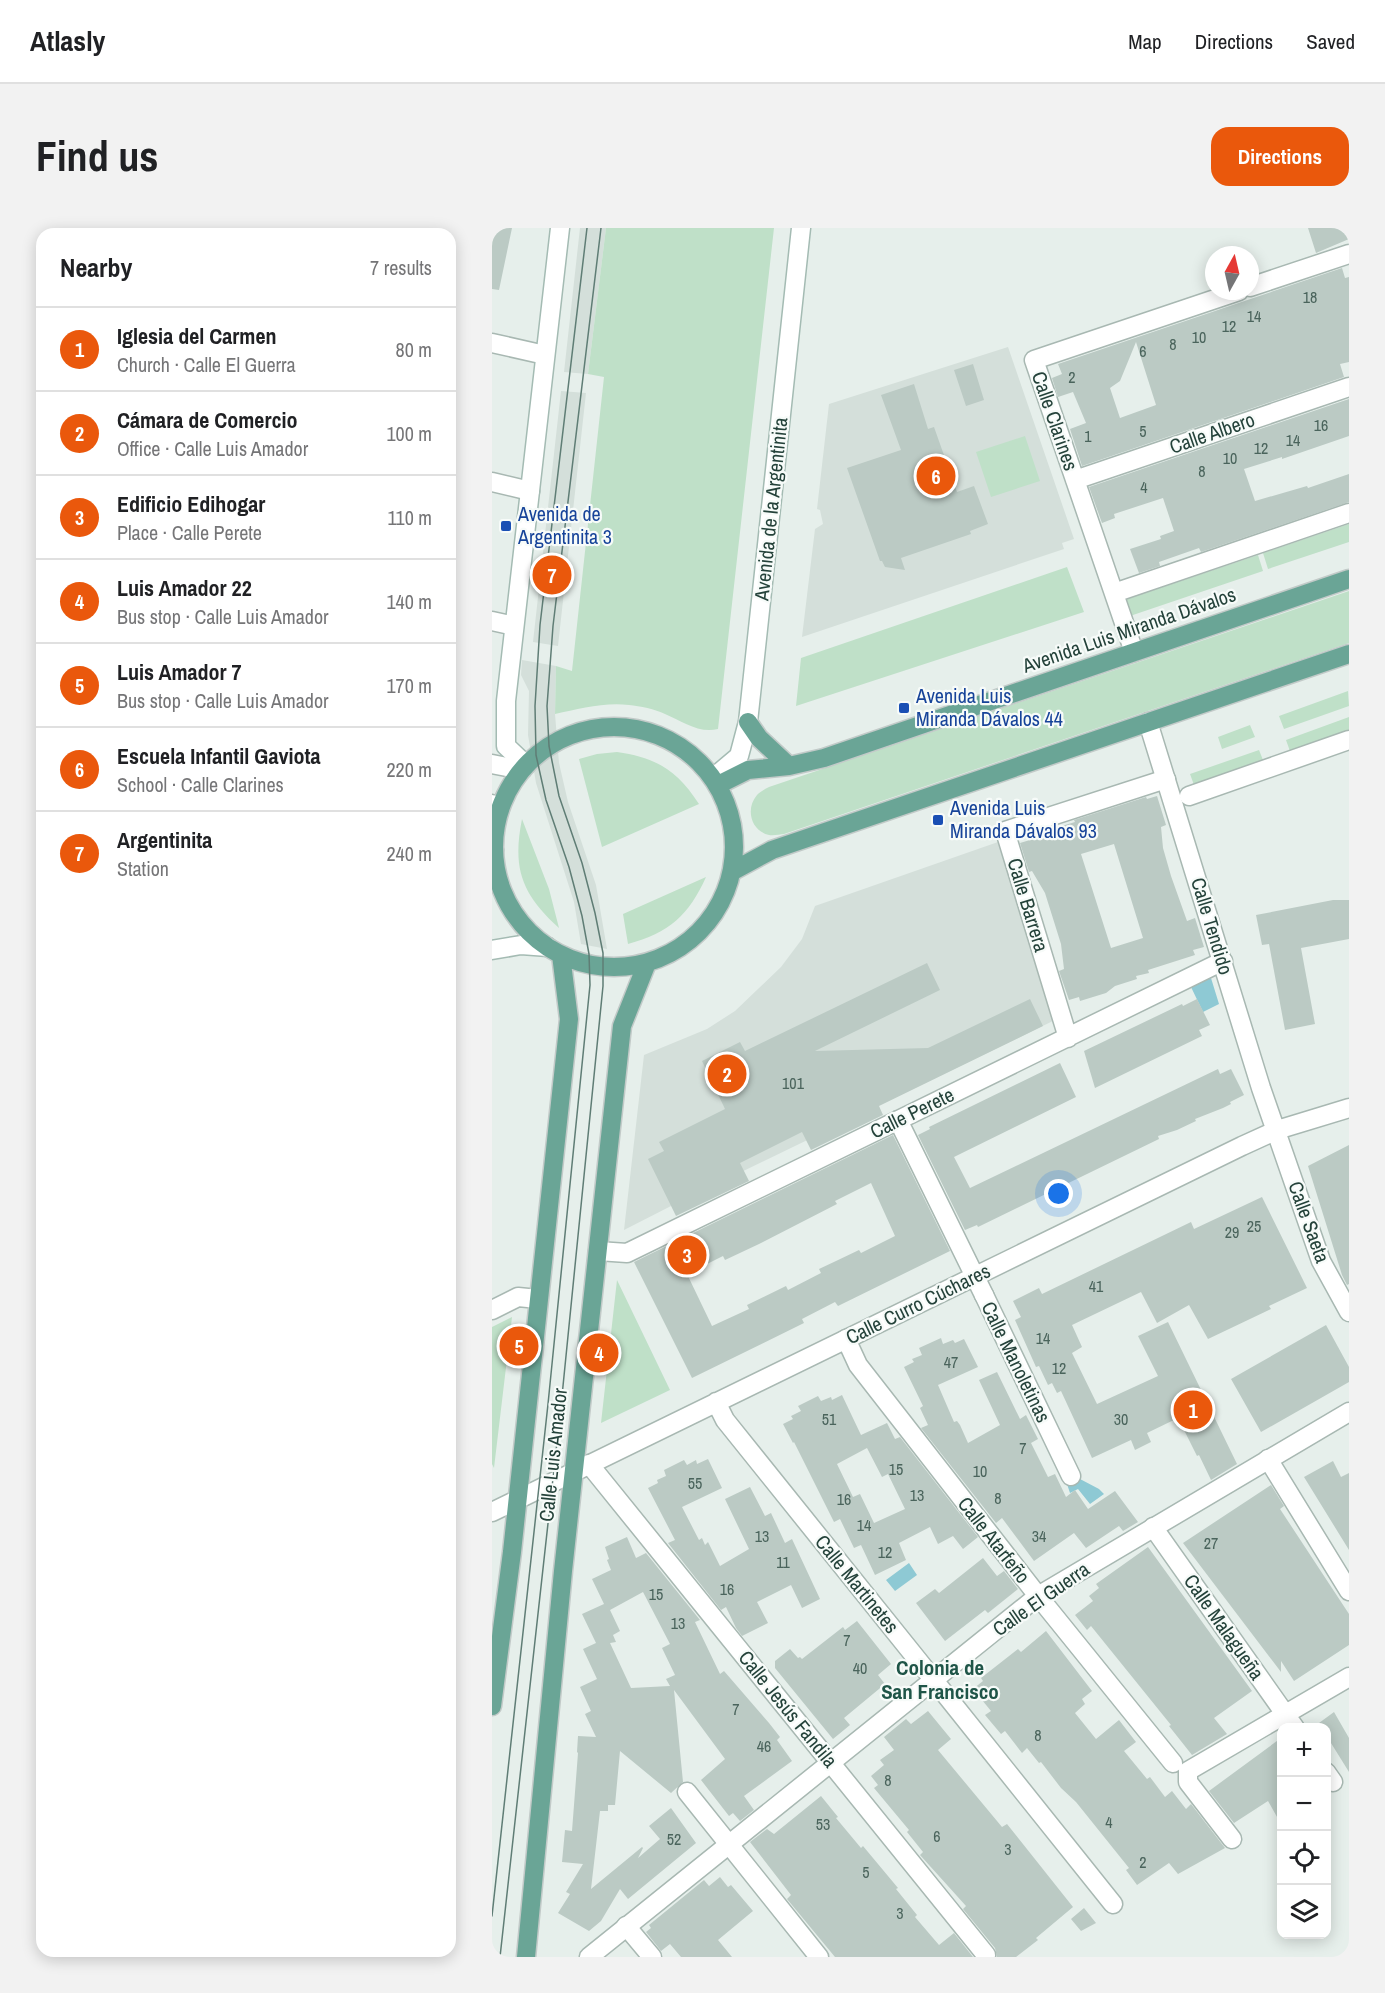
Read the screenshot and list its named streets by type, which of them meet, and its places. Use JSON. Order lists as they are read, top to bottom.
{
  "streets": {
    "main road": ["Avenida Luis Miranda Dávalos", "Calle Luis Amador"],
    "street": [
      "Calle Clarines",
      "Calle Albero",
      "Avenida de la Argentinita",
      "Calle Barrera",
      "Calle Tendido",
      "Calle Perete",
      "Calle Saeta",
      "Calle Curro Cúchares",
      "Calle Manoletinas",
      "Calle Atarfeño",
      "Calle Martinetes",
      "Calle El Guerra",
      "Calle Malagueña",
      "Calle Jesús Fandila"
    ]
  },
  "crossings": [
    ["Calle Clarines", "Calle Albero"],
    ["Calle Clarines", "Avenida Luis Miranda Dávalos"],
    ["Avenida de la Argentinita", "Avenida Luis Miranda Dávalos"],
    ["Calle Barrera", "Calle Tendido"],
    ["Calle Barrera", "Calle Perete"],
    ["Calle Tendido", "Calle Perete"],
    ["Calle Tendido", "Calle Saeta"],
    ["Calle Tendido", "Calle Curro Cúchares"],
    ["Calle Perete", "Calle Manoletinas"],
    ["Calle Perete", "Calle Luis Amador"],
    ["Calle Saeta", "Calle Curro Cúchares"],
    ["Calle Curro Cúchares", "Calle Manoletinas"],
    ["Calle Curro Cúchares", "Calle Luis Amador"],
    ["Calle Curro Cúchares", "Calle Atarfeño"],
    ["Calle Curro Cúchares", "Calle Martinetes"],
    ["Calle Curro Cúchares", "Calle Jesús Fandila"],
    ["Calle Luis Amador", "Calle Jesús Fandila"],
    ["Calle Atarfeño", "Calle El Guerra"],
    ["Calle Martinetes", "Calle El Guerra"],
    ["Calle El Guerra", "Calle Malagueña"],
    ["Calle El Guerra", "Calle Jesús Fandila"]
  ],
  "districts": ["Colonia de San Francisco"],
  "places": {
    "transit": ["Avenida de Argentinita 3", "Avenida Luis Miranda Dávalos 44", "Avenida Luis Miranda Dávalos 93"]
  },
  "house_numbers": [
    "18",
    "14",
    "12",
    "10",
    "8",
    "6",
    "2",
    "16",
    "5",
    "1",
    "14",
    "12",
    "10",
    "8",
    "4",
    "101",
    "25",
    "29",
    "41",
    "14",
    "47",
    "12",
    "51",
    "30",
    "7",
    "15",
    "10",
    "55",
    "13",
    "8",
    "16",
    "14",
    "13",
    "34",
    "27",
    "12",
    "11",
    "16",
    "15",
    "13",
    "7",
    "40",
    "7",
    "8",
    "46",
    "8",
    "4",
    "53",
    "6",
    "52",
    "3",
    "2",
    "5",
    "3"
  ],
  "north": "top",
  "page": {
    "header": "Atlasly",
    "nav": ["Map", "Directions", "Saved"],
    "buttons": "Directions",
    "title": "Find us",
    "heading": ["Nearby", "7 results"],
    "list": [
      {
        "mark": "1",
        "name": "Iglesia del Carmen",
        "note": "Church · Calle El Guerra",
        "value": "80 m"
      },
      {
        "mark": "2",
        "name": "Cámara de Comercio",
        "note": "Office · Calle Luis Amador",
        "value": "100 m"
      },
      {
        "mark": "3",
        "name": "Edificio Edihogar",
        "note": "Place · Calle Perete",
        "value": "110 m"
      },
      {
        "mark": "4",
        "name": "Luis Amador 22",
        "note": "Bus stop · Calle Luis Amador",
        "value": "140 m"
      },
      {
        "mark": "5",
        "name": "Luis Amador 7",
        "note": "Bus stop · Calle Luis Amador",
        "value": "170 m"
      },
      {
        "mark": "6",
        "name": "Escuela Infantil Gaviota",
        "note": "School · Calle Clarines",
        "value": "220 m"
      },
      {
        "mark": "7",
        "name": "Argentinita",
        "note": "Station",
        "value": "240 m"
      }
    ],
    "pins": [
      "6",
      "7",
      "2",
      "3",
      "5",
      "4",
      "1"
    ],
    "map_buttons": ["+", "−"]
  }
}
